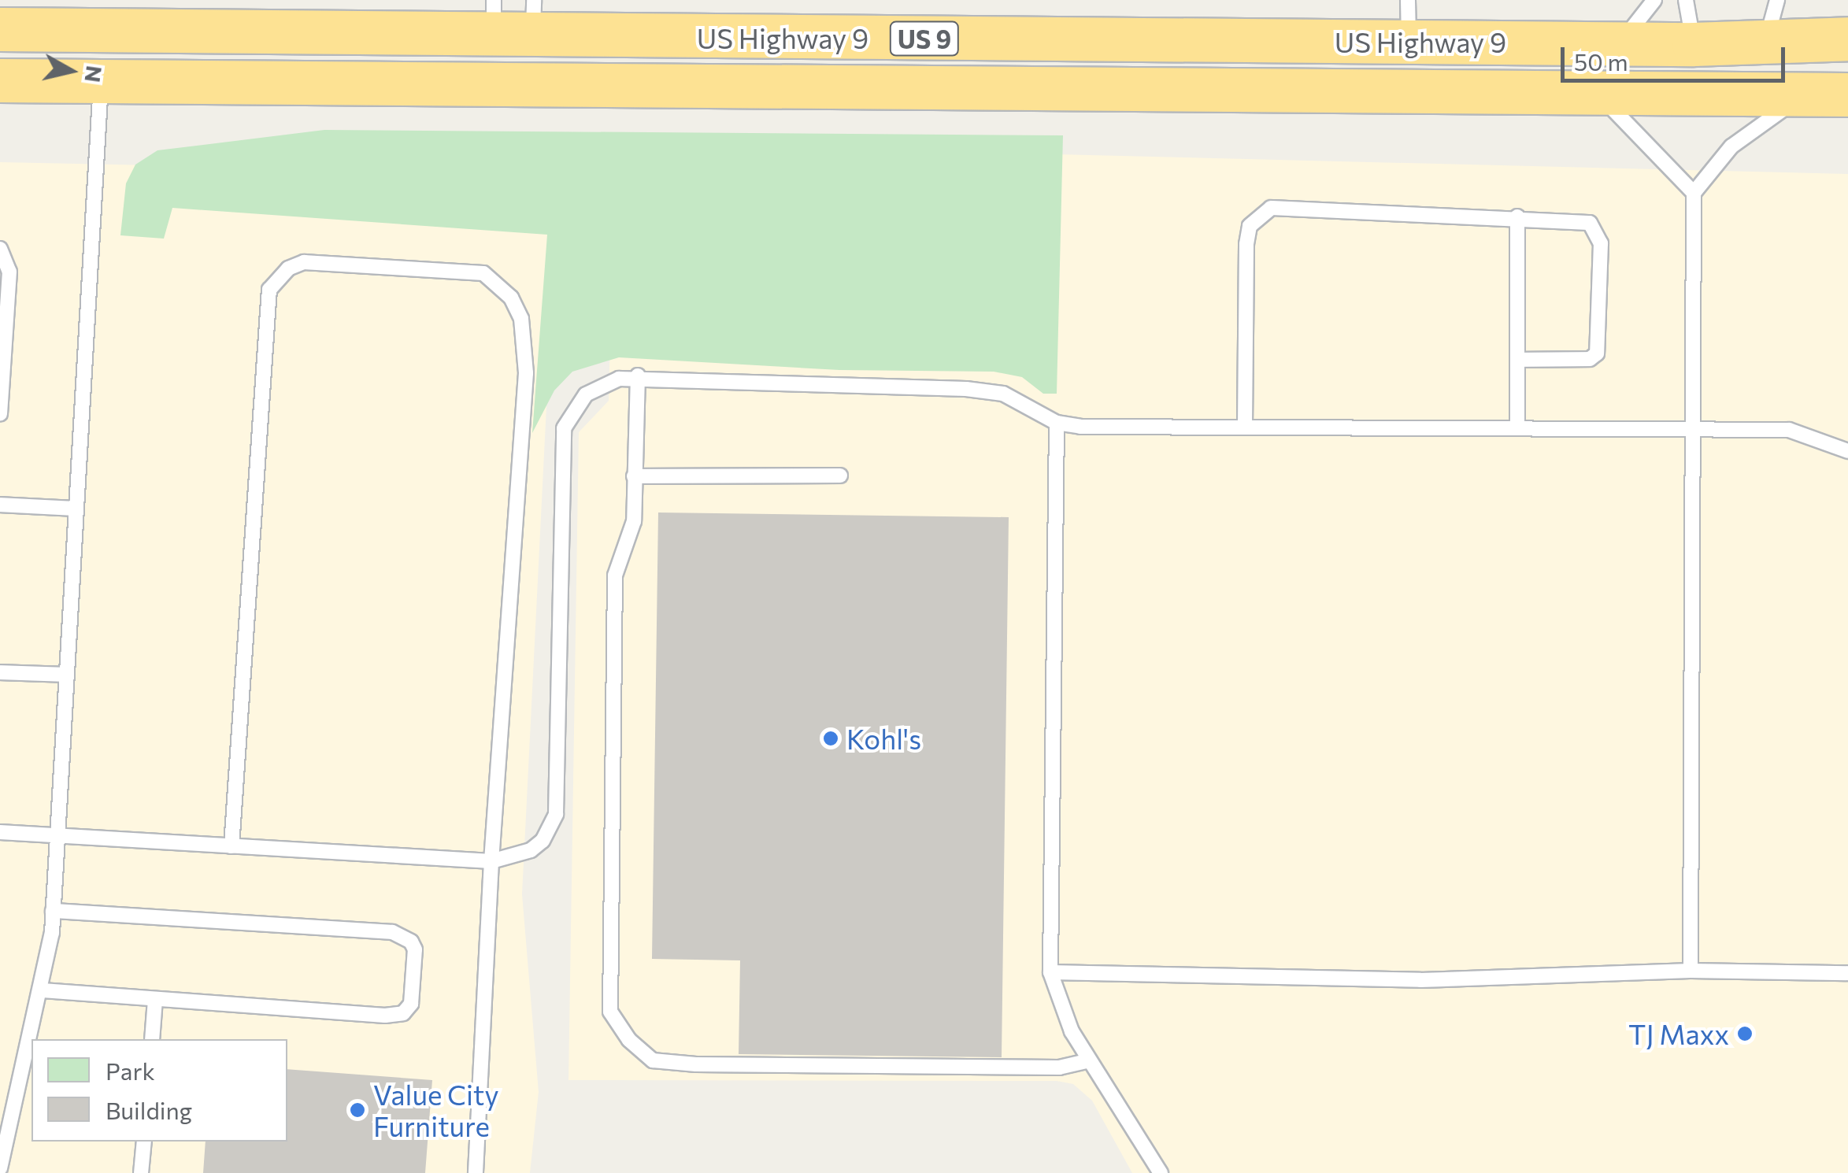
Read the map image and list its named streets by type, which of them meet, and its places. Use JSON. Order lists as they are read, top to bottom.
{
  "streets": {
    "highway": ["US Highway 9", "US 9"]
  },
  "places": ["Kohl's", "TJ Maxx", "Value City Furniture"],
  "legend": ["Park", "Building"],
  "scale_bar": "50 m",
  "north": "right"
}
